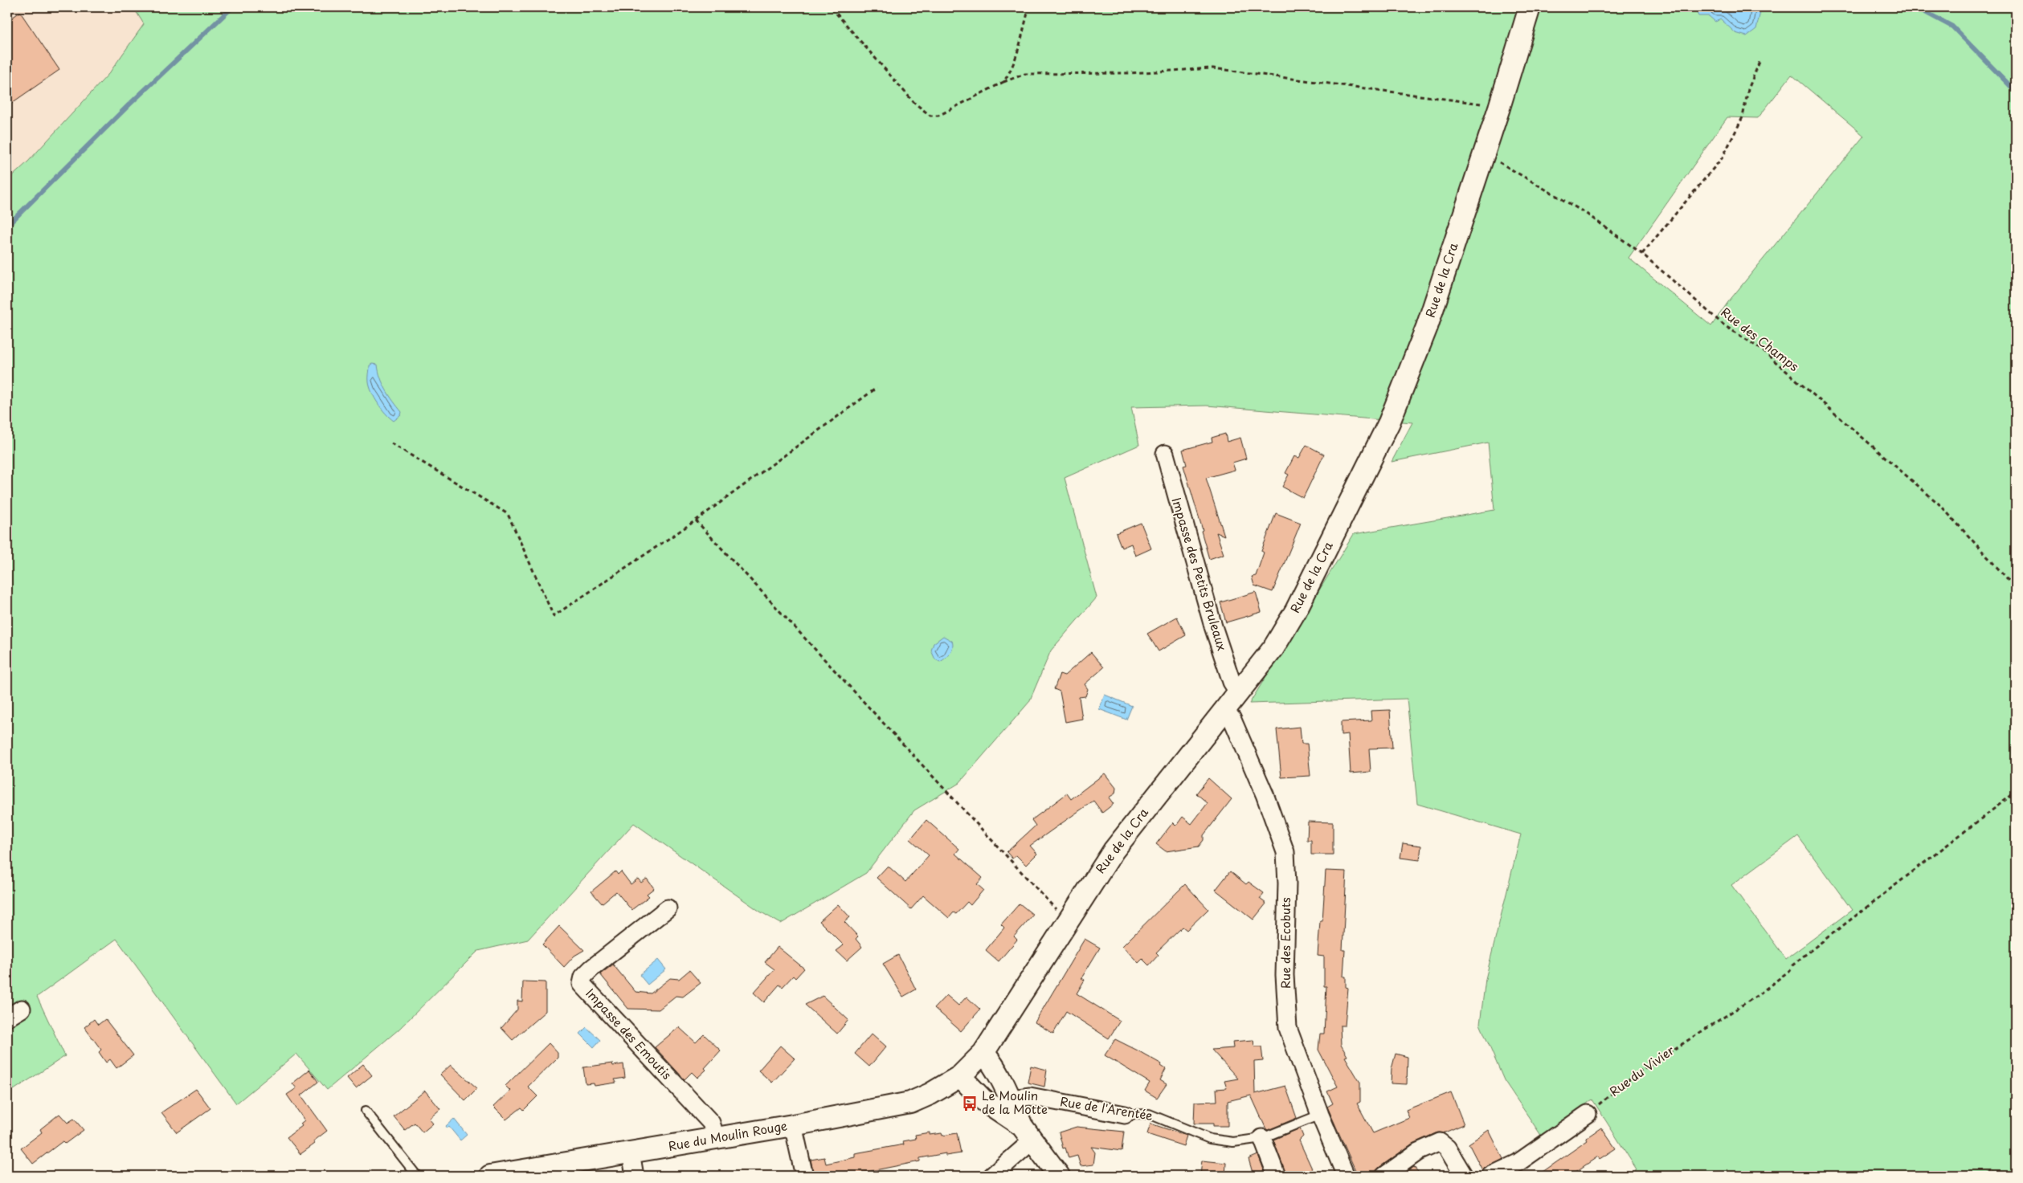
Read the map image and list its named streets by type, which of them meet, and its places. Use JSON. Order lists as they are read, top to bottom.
{
  "streets": {
    "street": [
      "Rue de la Cra",
      "Impasse des Petits Bruleaux",
      "Rue des Ecobuts",
      "Impasse des Emoutis",
      "Rue de l'Arentée",
      "Rue du Moulin Rouge"
    ],
    "path": ["Rue des Champs", "Rue du Vivier"]
  },
  "crossings": [
    ["Rue de la Cra", "Rue des Champs"],
    ["Rue de la Cra", "Impasse des Petits Bruleaux"],
    ["Rue de la Cra", "Rue des Ecobuts"],
    ["Rue de la Cra", "Rue du Moulin Rouge"],
    ["Rue des Ecobuts", "Rue de l'Arentée"],
    ["Impasse des Emoutis", "Rue du Moulin Rouge"]
  ],
  "places": {
    "bus stop": ["Le Moulin de la Motte"]
  }
}
